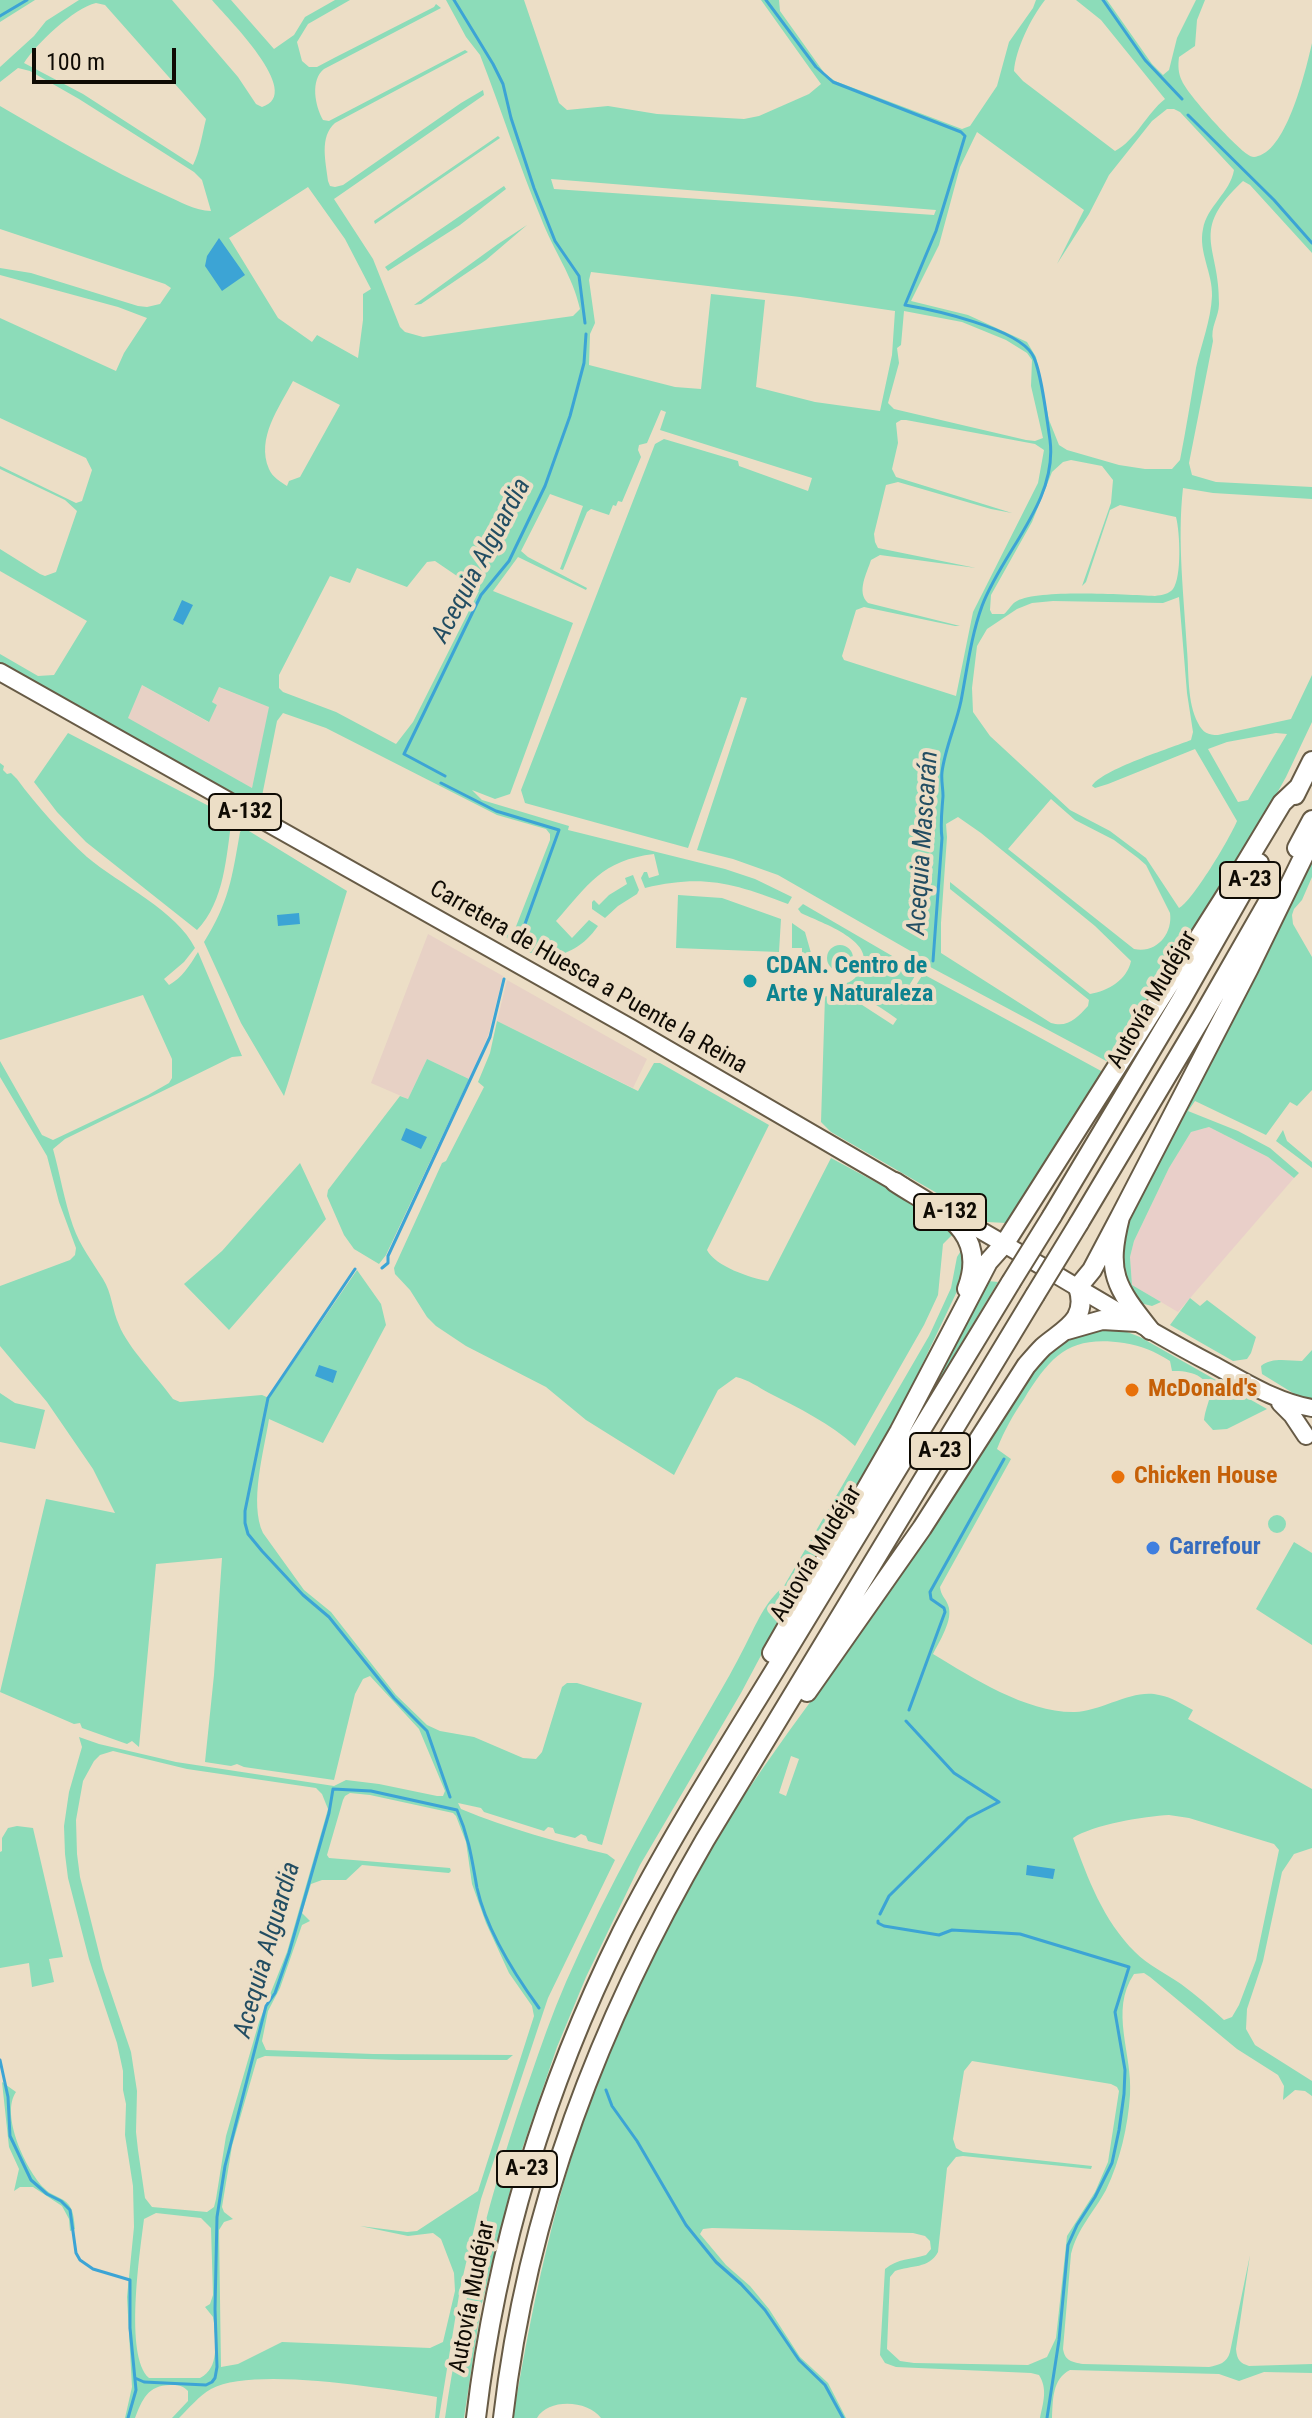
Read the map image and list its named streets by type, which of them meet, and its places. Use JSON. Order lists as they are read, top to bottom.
{
  "streets": {
    "highway": ["A-23", "Autovía Mudéjar"],
    "main road": ["A-132", "Carretera de Huesca a Puente la Reina"]
  },
  "crossings": [
    ["A-132", "Carretera de Huesca a Puente la Reina"]
  ],
  "water": ["Acequia Alguardia", "Acequia Mascarán"],
  "places": [
    "CDAN. Centro de Arte y Naturaleza",
    "McDonald's",
    "Chicken House",
    "Carrefour"
  ],
  "scale_bar": "100 m"
}
